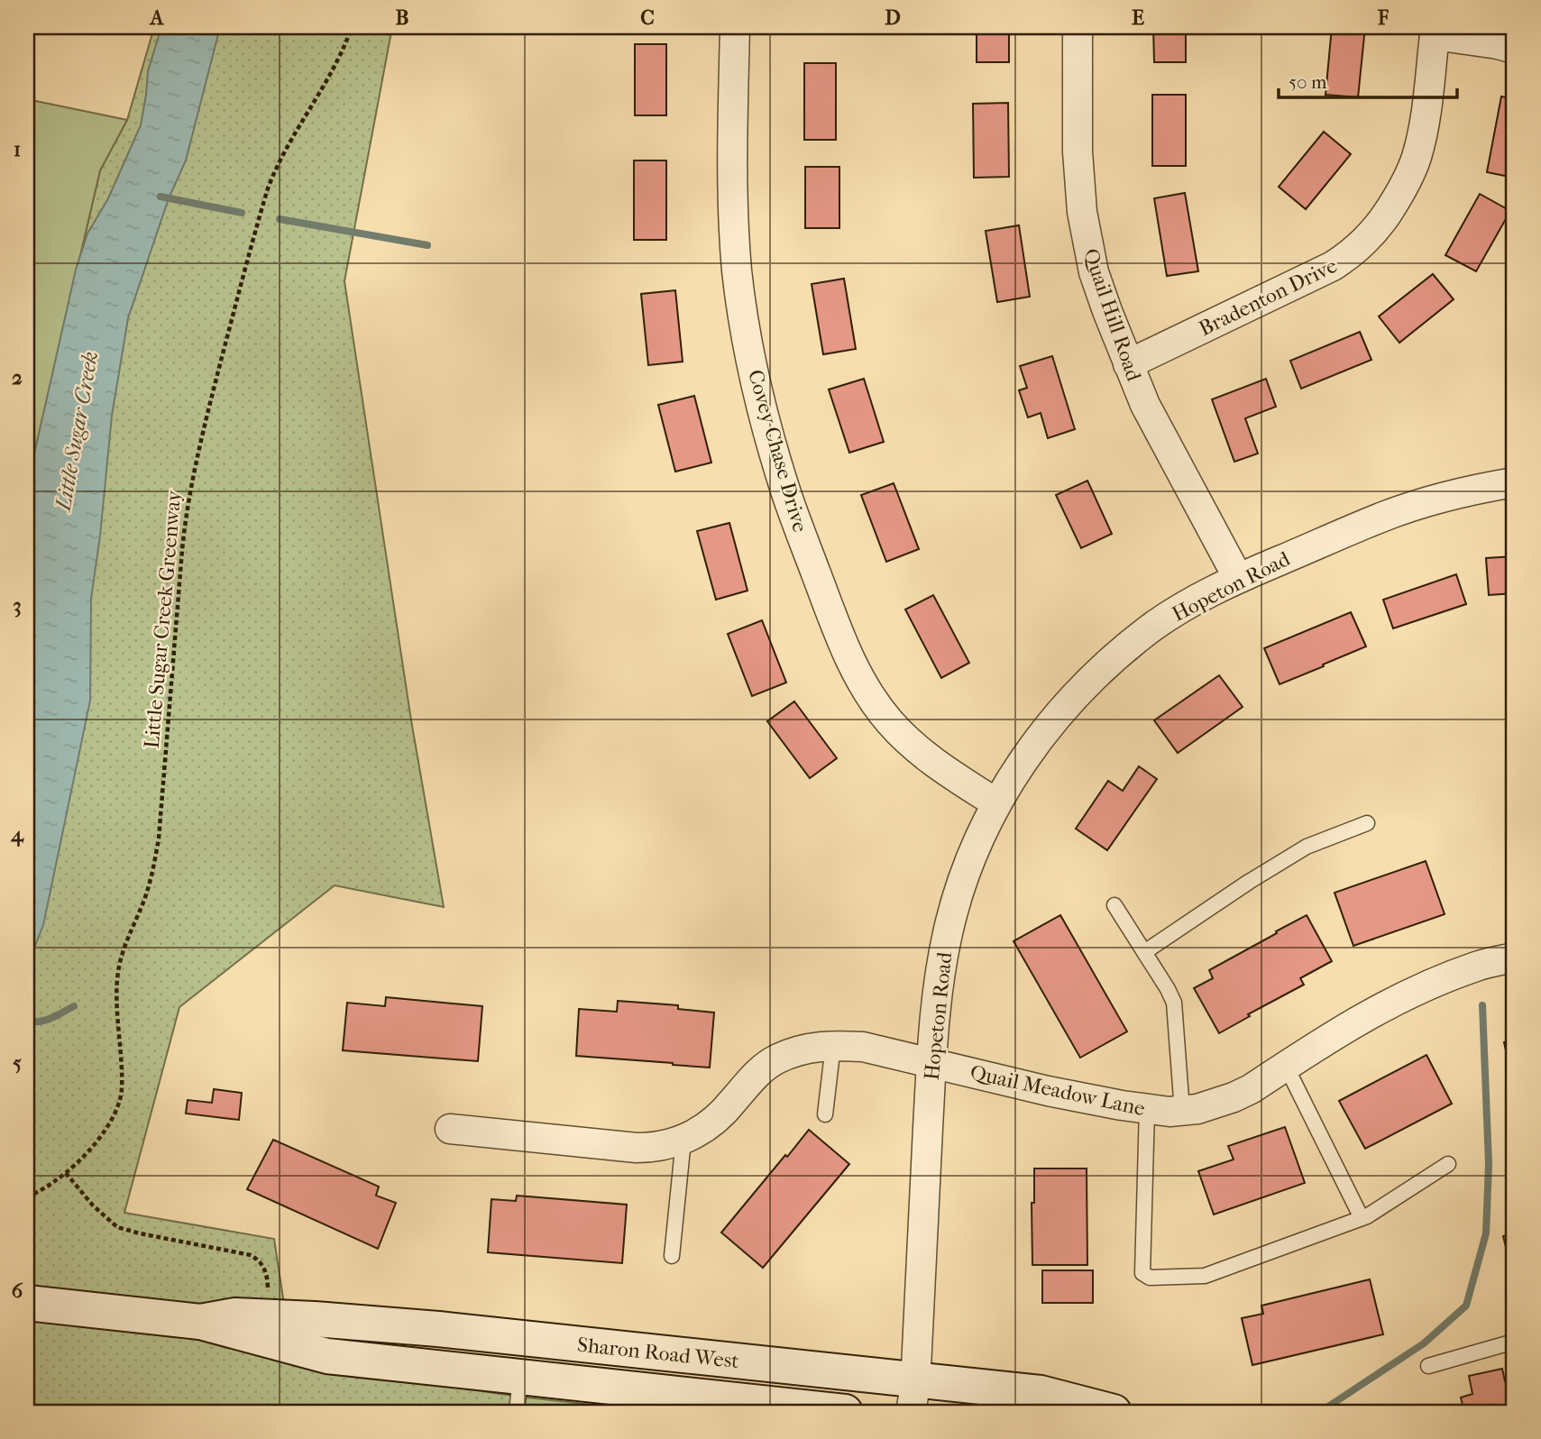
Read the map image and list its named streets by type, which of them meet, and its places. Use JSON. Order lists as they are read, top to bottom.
{
  "streets": {
    "main road": ["Sharon Road West"],
    "street": [
      "Bradenton Drive",
      "Quail Hill Road",
      "Covey Chase Drive",
      "Hopeton Road",
      "Quail Meadow Lane"
    ],
    "path": ["Little Sugar Creek Greenway"]
  },
  "crossings": [
    ["Bradenton Drive", "Quail Hill Road"],
    ["Quail Hill Road", "Hopeton Road"],
    ["Covey Chase Drive", "Hopeton Road"],
    ["Hopeton Road", "Quail Meadow Lane"],
    ["Hopeton Road", "Sharon Road West"]
  ],
  "water": ["Little Sugar Creek"],
  "scale_bar": "50 m",
  "grid": {
    "columns": [
      "A",
      "B",
      "C",
      "D",
      "E",
      "F"
    ],
    "rows": [
      "1",
      "2",
      "3",
      "4",
      "5",
      "6"
    ]
  }
}
